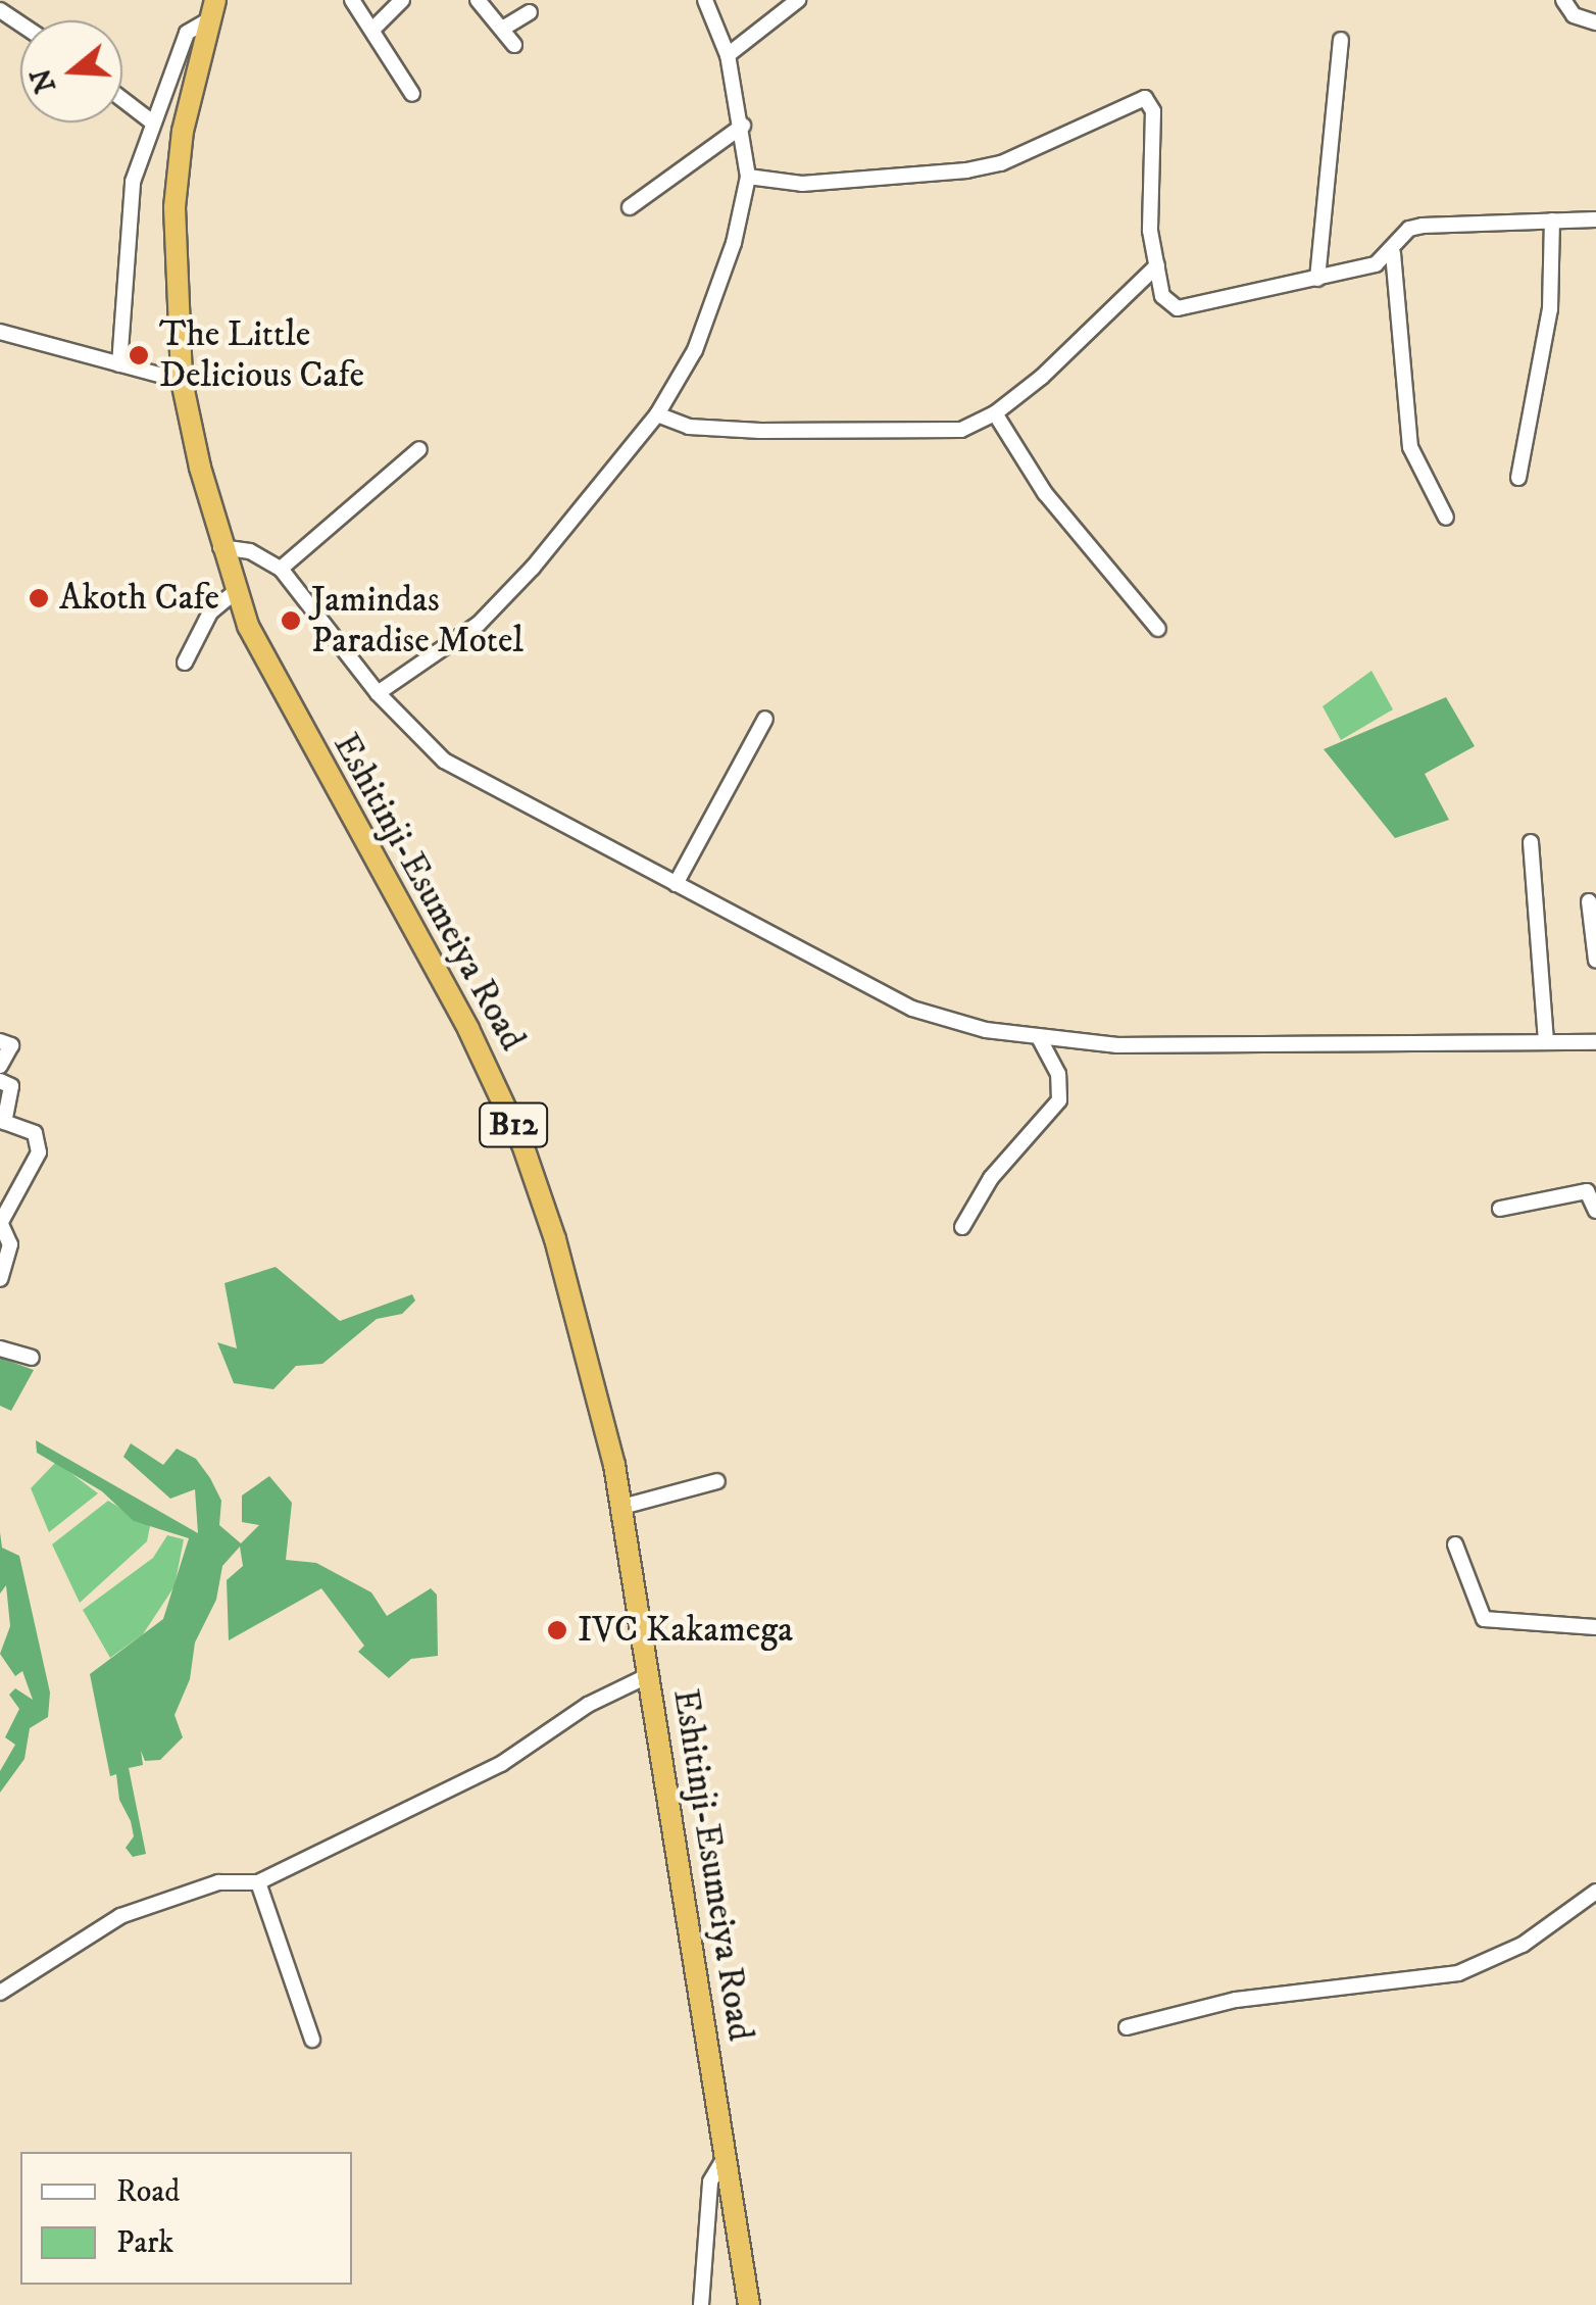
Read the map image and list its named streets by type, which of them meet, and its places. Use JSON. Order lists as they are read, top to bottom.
{
  "streets": {
    "highway": ["Eshitinji-Esumeiya Road", "B12"]
  },
  "places": [
    "The Little Delicious Cafe",
    "Akoth Cafe",
    "Jamindas Paradise Motel",
    "IVC Kakamega"
  ],
  "legend": ["Road", "Park"],
  "north": "left"
}
